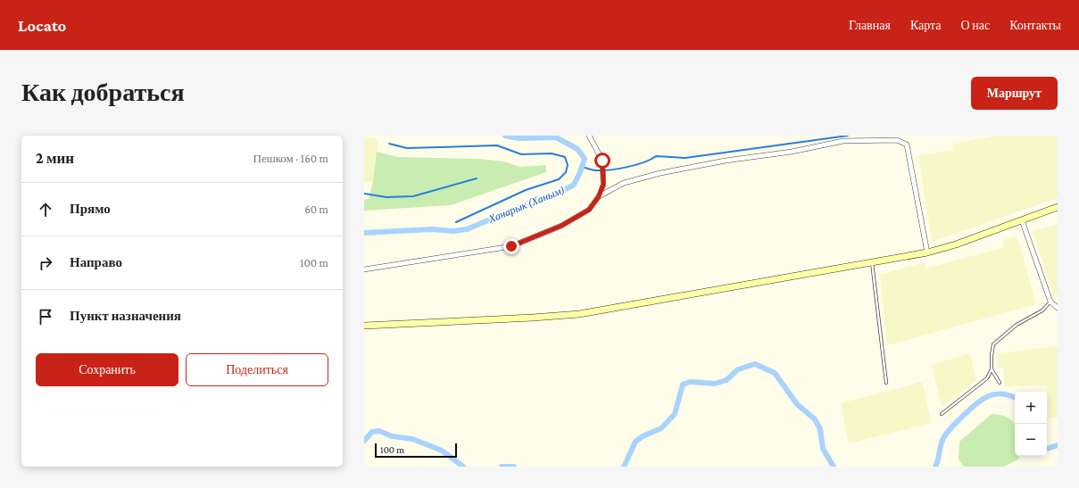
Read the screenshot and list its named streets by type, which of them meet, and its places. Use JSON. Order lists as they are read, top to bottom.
{
  "water": ["Ханарык (Ханым)"],
  "scale_bar": "100 m",
  "page": {
    "header": "Locato",
    "nav": [
      "Главная",
      "Карта",
      "О нас",
      "Контакты"
    ],
    "buttons": [
      "Маршрут",
      ["Сохранить", "Поделиться"]
    ],
    "title": "Как добраться",
    "heading": ["2 мин", "Пешком · 160 m"],
    "list": [
      ["Прямо", "60 m"],
      ["Направо", "100 m"],
      "Пункт назначения"
    ],
    "map_buttons": ["+", "−"],
    "scale": "100 m"
  }
}
